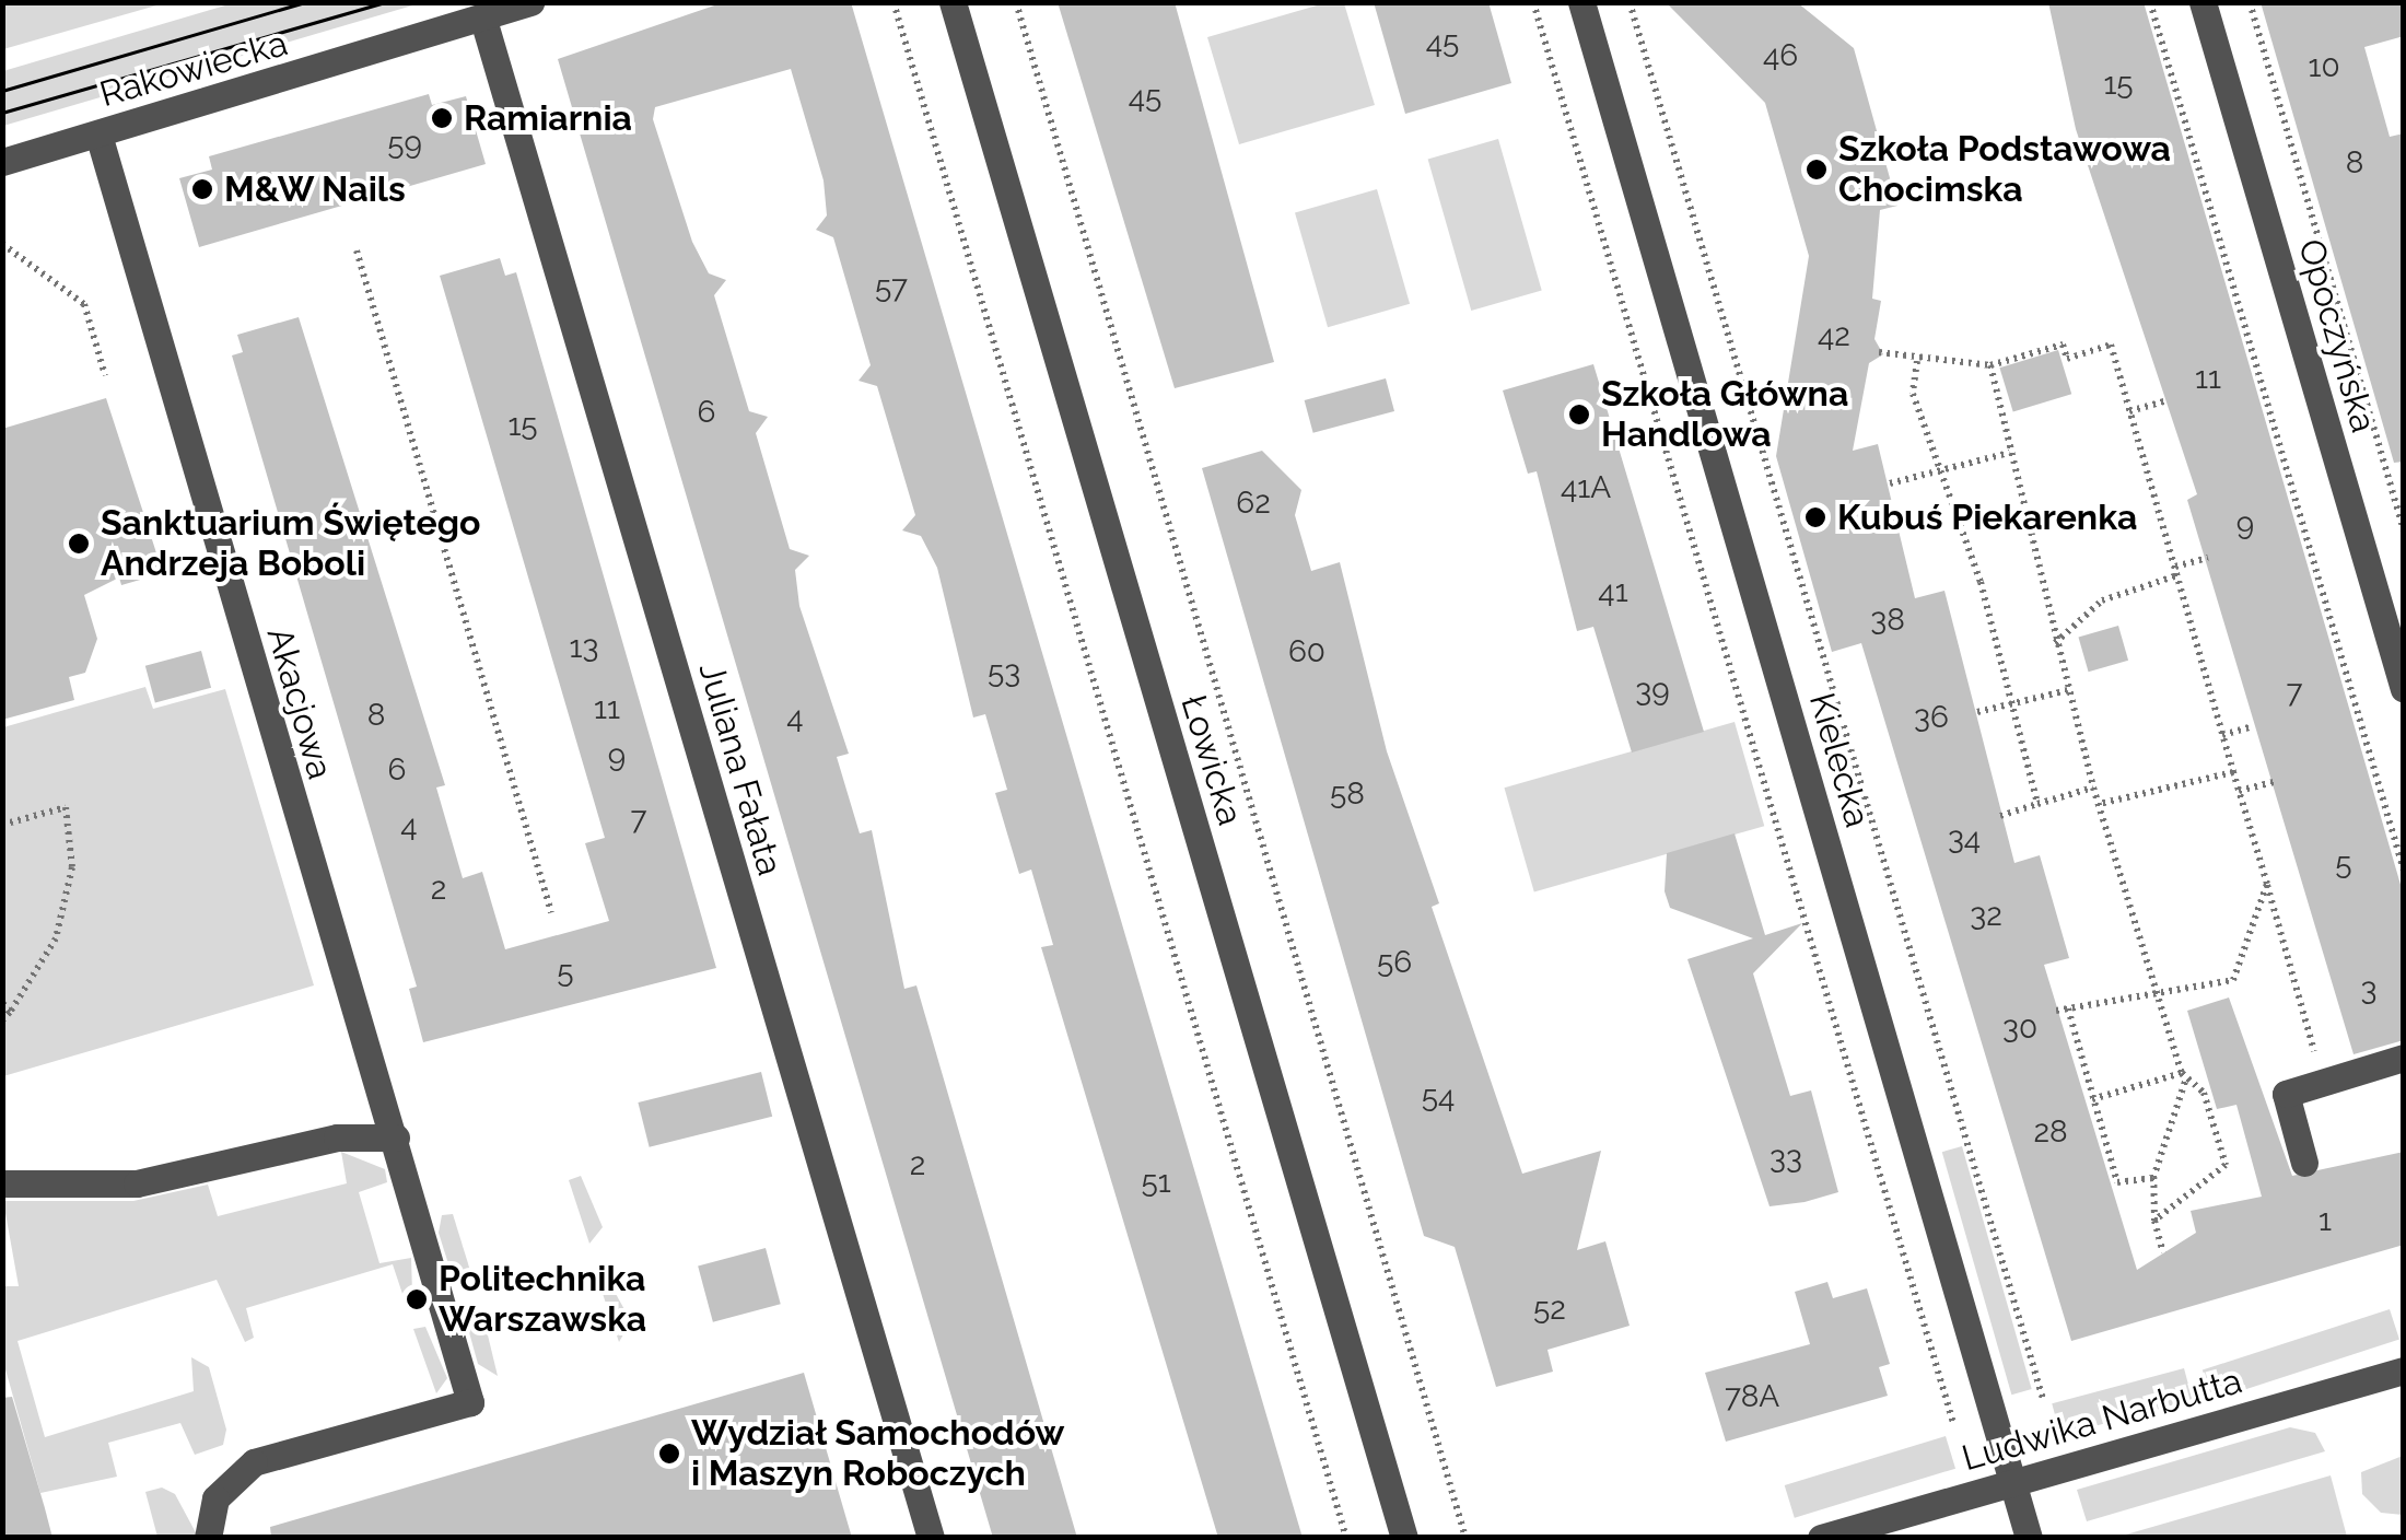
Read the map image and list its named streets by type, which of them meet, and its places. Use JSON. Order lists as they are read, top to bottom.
{
  "streets": {
    "street": [
      "Rakowiecka",
      "Opoczyńska",
      "Akacjowa",
      "Łowicka",
      "Kielecka",
      "Juliana Fałata",
      "Ludwika Narbutta"
    ]
  },
  "crossings": [
    ["Rakowiecka", "Akacjowa"],
    ["Rakowiecka", "Juliana Fałata"],
    ["Kielecka", "Ludwika Narbutta"]
  ],
  "places": [
    "Ramiarnia",
    "Szkoła Podstawowa Chocimska",
    "M&W Nails",
    "Szkoła Główna Handlowa",
    "Kubuś Piekarenka",
    "Sanktuarium Świętego Andrzeja Boboli",
    "Politechnika Warszawska",
    "Wydział Samochodów i Maszyn Roboczych"
  ],
  "house_numbers": [
    "45",
    "46",
    "10",
    "15",
    "45",
    "59",
    "8",
    "57",
    "42",
    "11",
    "6",
    "15",
    "41A",
    "62",
    "9",
    "41",
    "38",
    "13",
    "60",
    "53",
    "39",
    "7",
    "11",
    "8",
    "4",
    "36",
    "9",
    "6",
    "58",
    "7",
    "4",
    "34",
    "5",
    "2",
    "32",
    "56",
    "5",
    "3",
    "30",
    "54",
    "28",
    "33",
    "2",
    "51",
    "1",
    "52",
    "78A"
  ]
}
